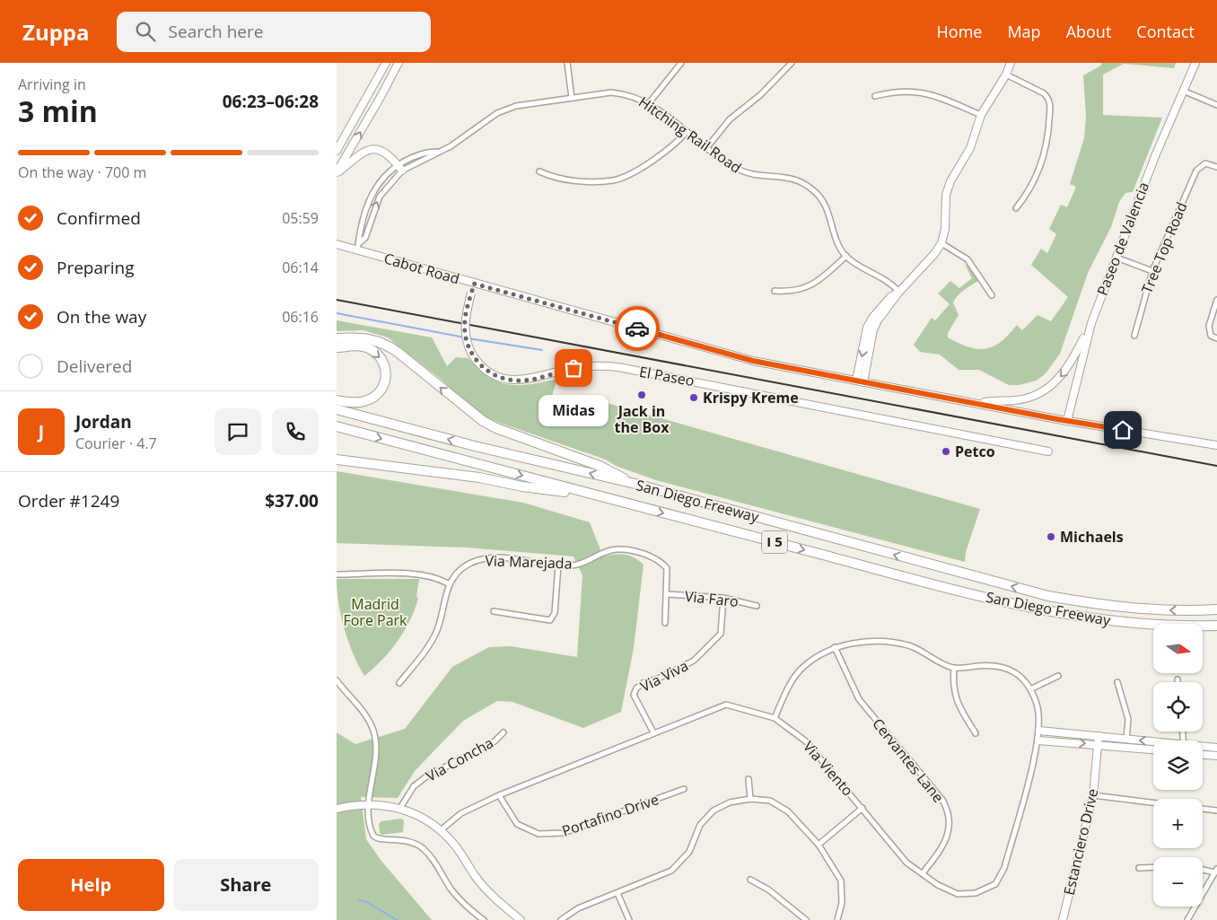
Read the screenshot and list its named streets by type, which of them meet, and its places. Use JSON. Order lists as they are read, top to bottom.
{
  "streets": {
    "highway": ["San Diego Freeway", "I 5"],
    "street": [
      "Hitching Rail Road",
      "Paseo de Valencia",
      "Tree Top Road",
      "Cabot Road",
      "El Paseo",
      "Via Marejada",
      "Via Faro",
      "Via Viva",
      "Via Concha",
      "Cervantes Lane",
      "Via Viento",
      "Portafino Drive",
      "Estanciero Drive"
    ]
  },
  "crossings": [
    ["Hitching Rail Road", "Cabot Road"],
    ["Paseo de Valencia", "Cabot Road"],
    ["Cabot Road", "El Paseo"],
    ["Via Marejada", "Via Faro"],
    ["Via Faro", "Via Viva"],
    ["Via Viva", "Via Viento"],
    ["Cervantes Lane", "Via Viento"],
    ["Via Viento", "Portafino Drive"]
  ],
  "parks": ["Madrid Fore Park"],
  "places": [
    "Midas",
    "Jack in the Box",
    "Krispy Kreme",
    "Petco",
    "Michaels"
  ],
  "north": "right",
  "page": {
    "header": "Zuppa",
    "search": "Search here",
    "nav": [
      "Home",
      "Map",
      "About",
      "Contact"
    ],
    "heading": ["3 min", "Arriving in", "06:23–06:28"],
    "panel": [
      "Jordan",
      "Courier · 4.7",
      "Order #1249",
      "$37.00"
    ],
    "bar": "On the way · 700 m",
    "list": [
      ["Confirmed", "05:59"],
      ["Preparing", "06:14"],
      ["On the way", "06:16"],
      "Delivered"
    ],
    "bubble": "Midas",
    "round": "J",
    "map_buttons": ["+", "−"],
    "buttons": ["Help", "Share"]
  }
}
